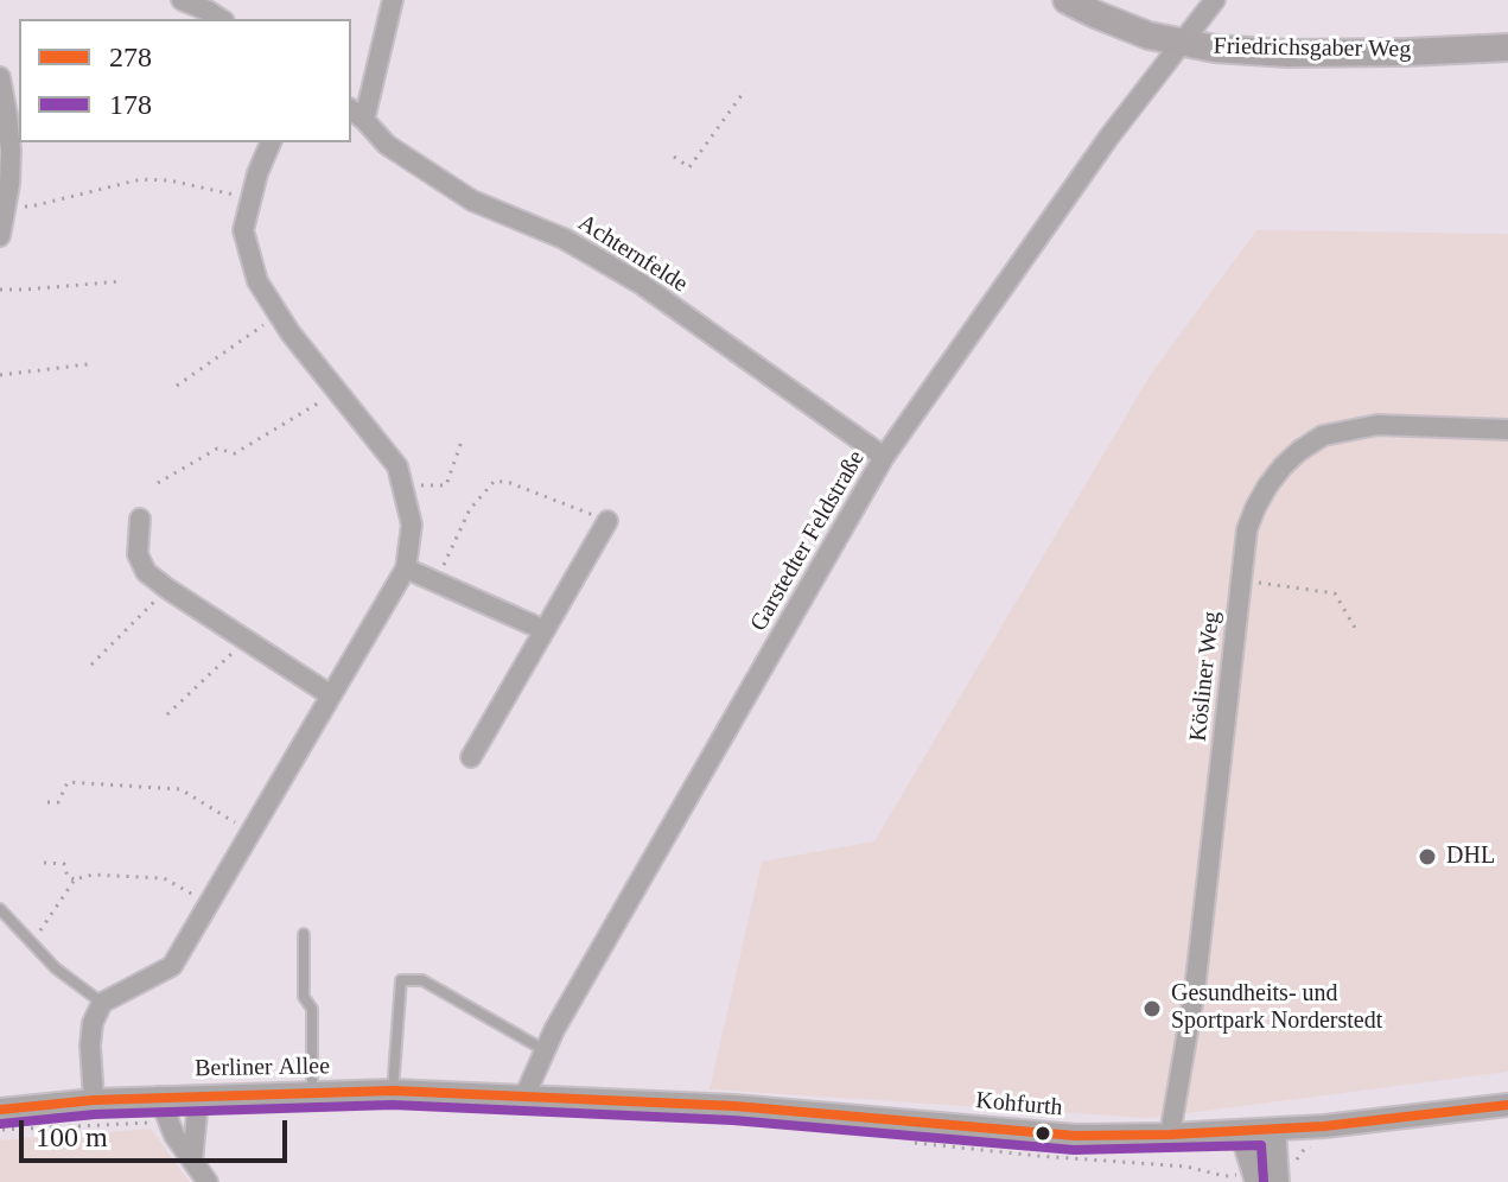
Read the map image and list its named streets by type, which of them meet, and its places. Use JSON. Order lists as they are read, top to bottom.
{
  "streets": {
    "main road": ["Friedrichsgaber Weg"],
    "street": [
      "Achternfelde",
      "Garstedter Feldstraße",
      "Kösliner Weg",
      "Berliner Allee",
      "Kohfurth"
    ]
  },
  "crossings": [
    ["Friedrichsgaber Weg", "Garstedter Feldstraße"],
    ["Achternfelde", "Garstedter Feldstraße"],
    ["Garstedter Feldstraße", "Berliner Allee"],
    ["Garstedter Feldstraße", "Kohfurth"],
    ["Kösliner Weg", "Kohfurth"],
    ["Berliner Allee", "Kohfurth"]
  ],
  "places": ["DHL", "Gesundheits- und Sportpark Norderstedt"],
  "lines": ["transit line 278", "transit line 178"],
  "legend": ["278", "178"],
  "scale_bar": "100 m"
}
